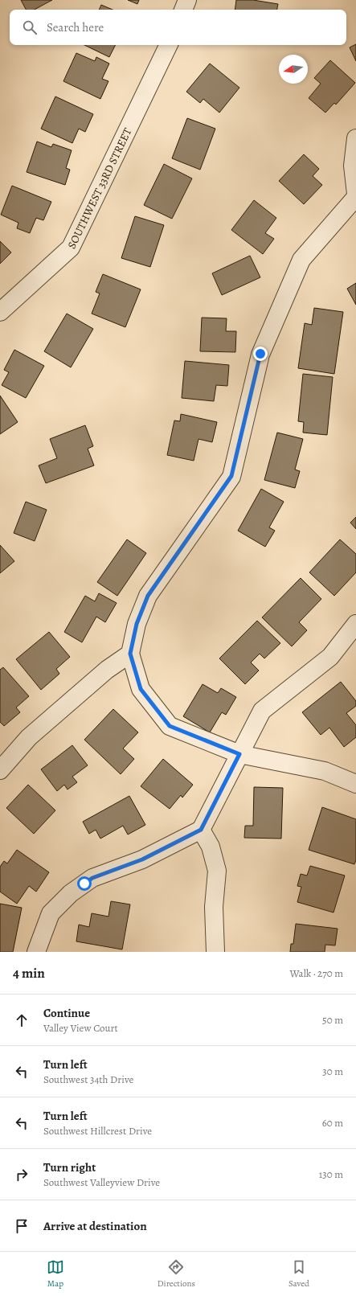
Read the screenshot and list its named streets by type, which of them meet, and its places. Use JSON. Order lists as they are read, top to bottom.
{
  "streets": {
    "street": ["SOUTHWEST 33RD STREET"]
  },
  "north": "left",
  "page": {
    "search": "Search here",
    "heading": ["4 min", "Walk · 270 m"],
    "list": [
      ["Continue", "Valley View Court", "50 m"],
      ["Turn left", "Southwest 34th Drive", "30 m"],
      ["Turn left", "Southwest Hillcrest Drive", "60 m"],
      ["Turn right", "Southwest Valleyview Drive", "130 m"],
      "Arrive at destination"
    ],
    "nav": ["Map", "Directions", "Saved"]
  }
}
